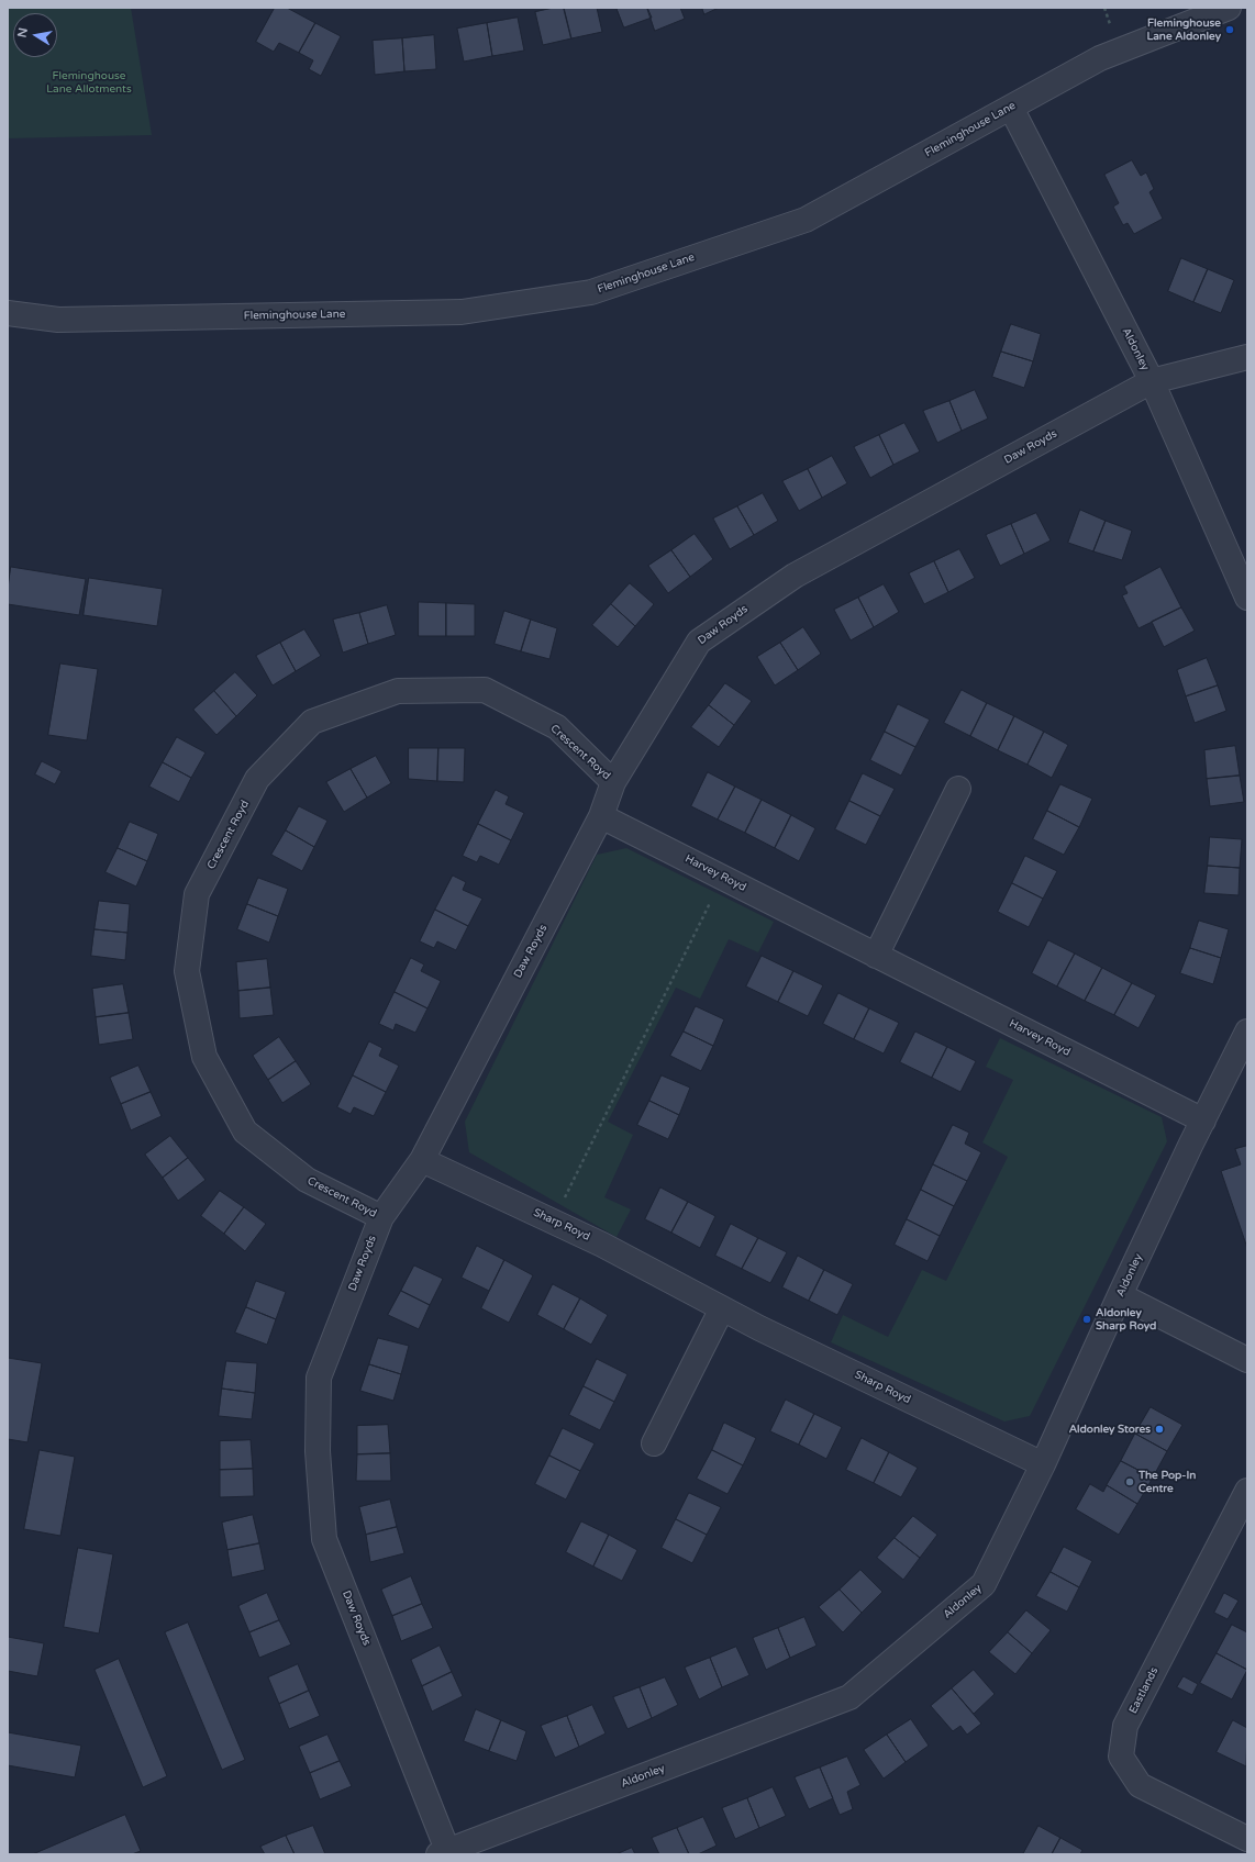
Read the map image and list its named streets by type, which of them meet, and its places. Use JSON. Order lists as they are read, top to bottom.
{
  "streets": {
    "street": [
      "Fleminghouse Lane",
      "Aldonley",
      "Daw Royds",
      "Crescent Royd",
      "Harvey Royd",
      "Sharp Royd",
      "Eastlands"
    ]
  },
  "crossings": [
    ["Fleminghouse Lane", "Aldonley"],
    ["Aldonley", "Daw Royds"],
    ["Aldonley", "Harvey Royd"],
    ["Aldonley", "Sharp Royd"],
    ["Daw Royds", "Crescent Royd"],
    ["Daw Royds", "Harvey Royd"],
    ["Daw Royds", "Sharp Royd"]
  ],
  "parks": ["Fleminghouse Lane Allotments"],
  "places": [
    "Fleminghouse Lane Aldonley",
    "Aldonley Sharp Royd",
    "Aldonley Stores",
    "The Pop-In Centre"
  ],
  "north": "left"
}
